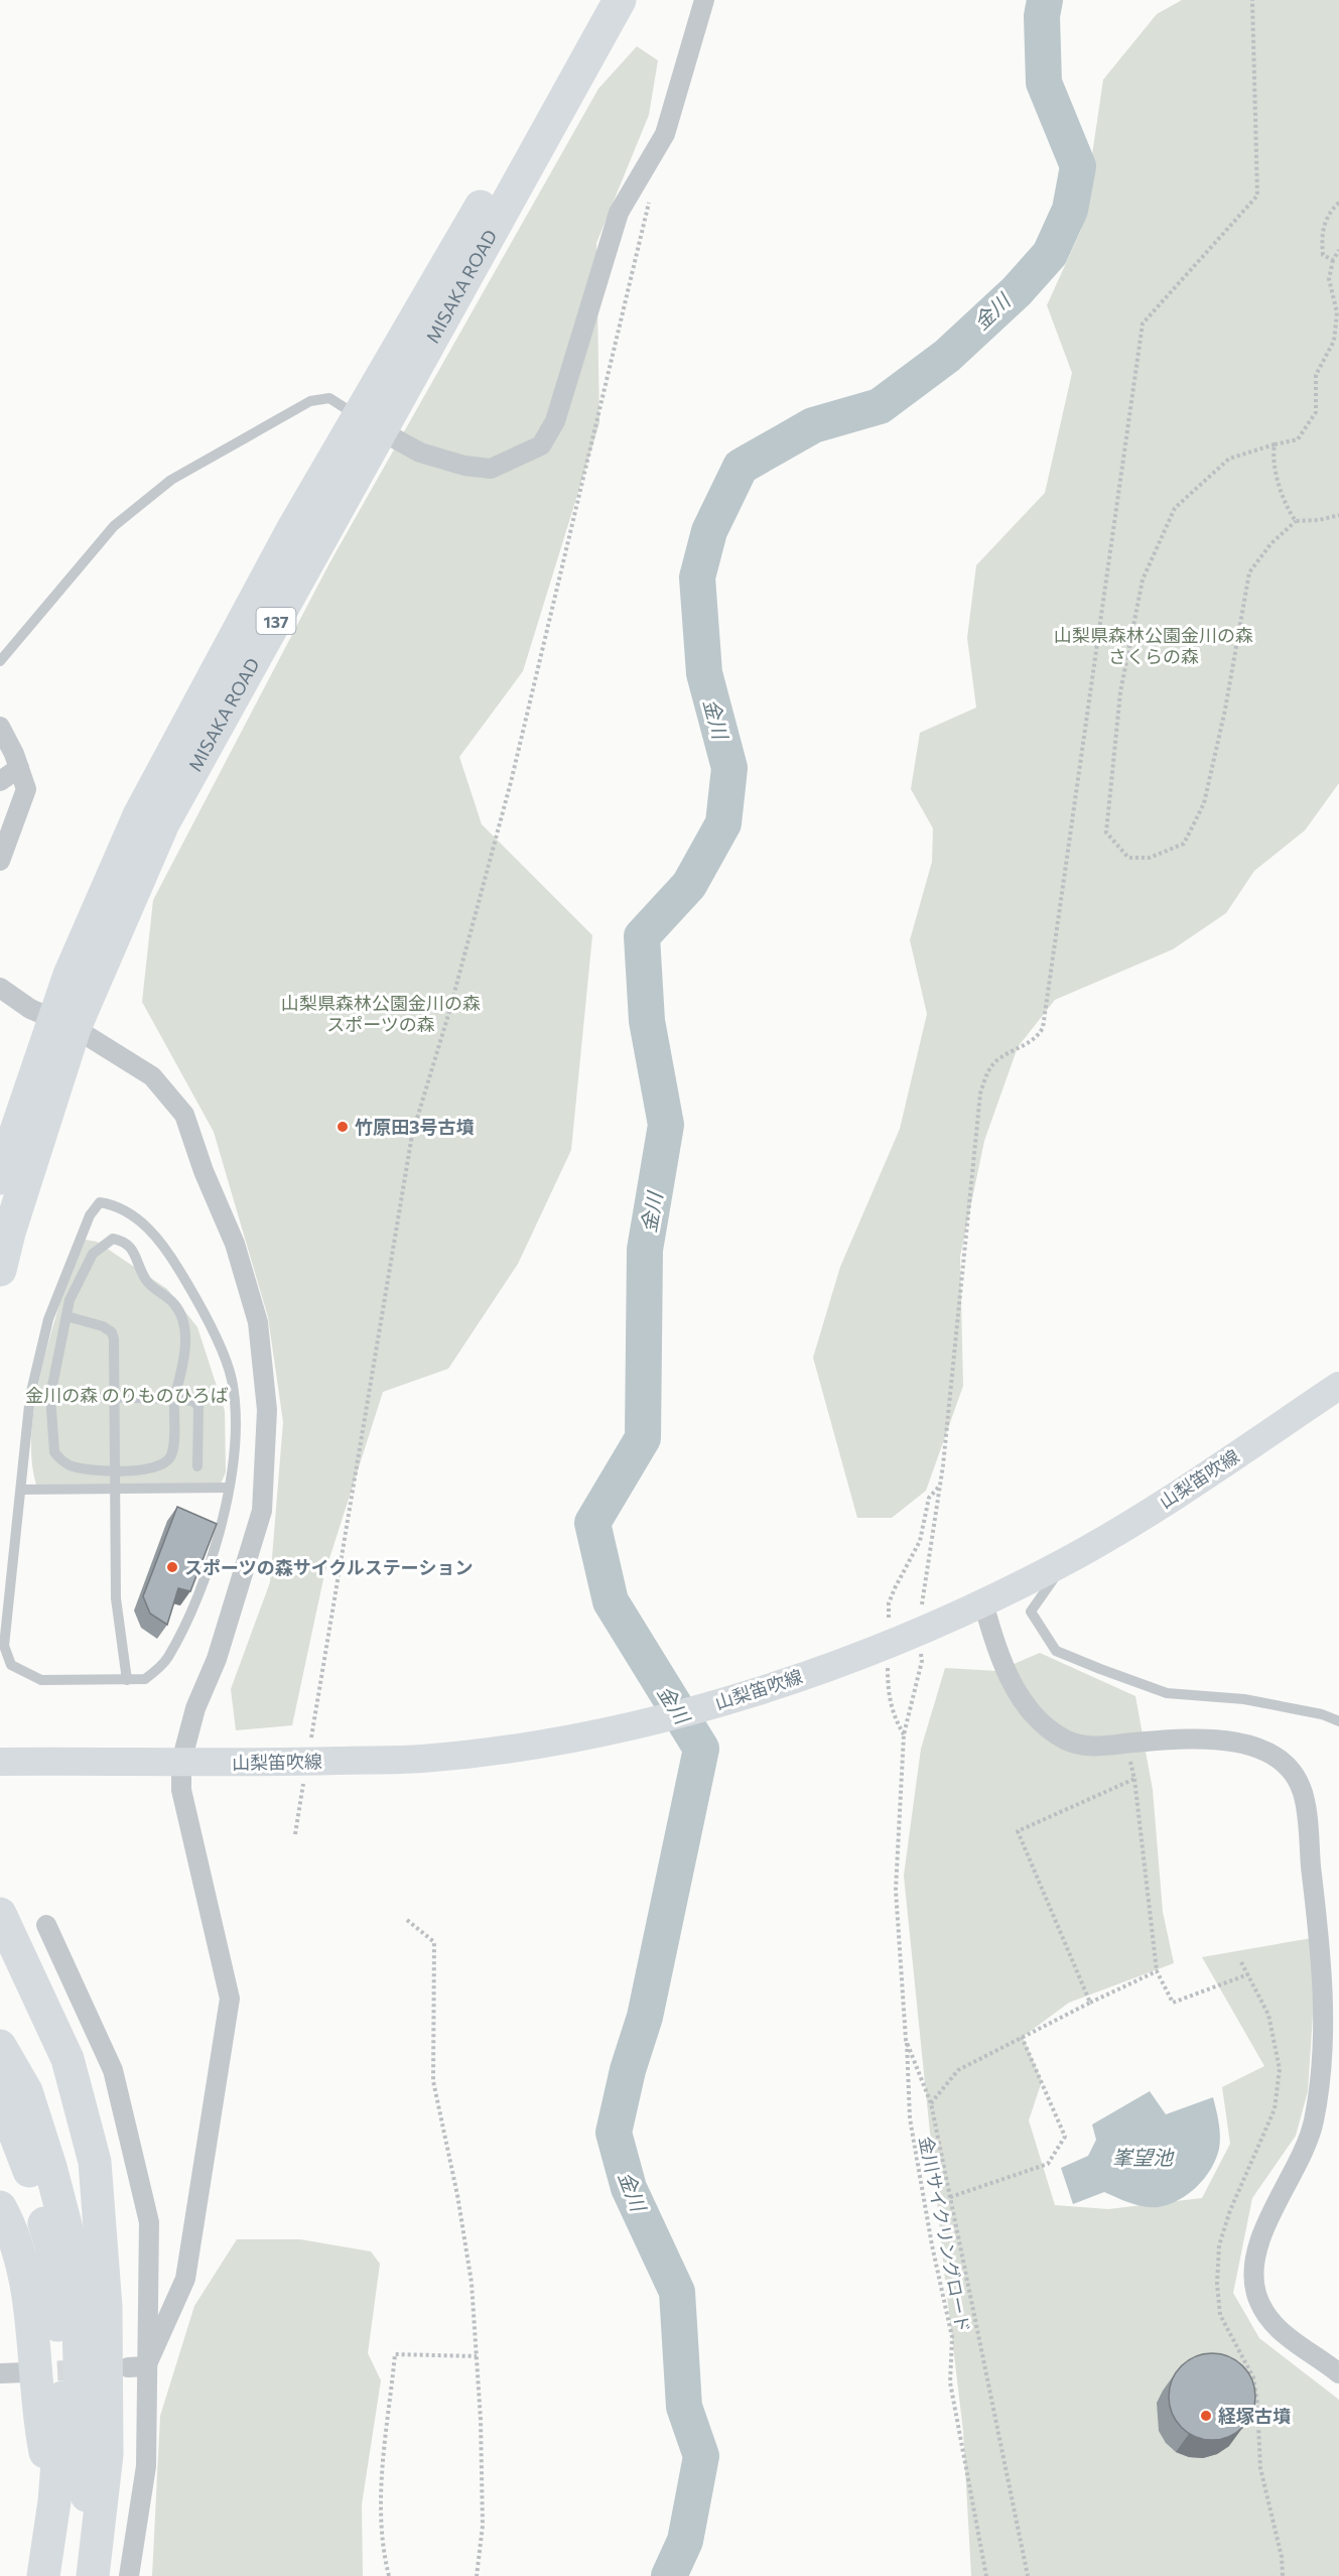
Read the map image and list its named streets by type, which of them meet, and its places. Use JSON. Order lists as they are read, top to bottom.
{
  "streets": {
    "highway": ["MISAKA ROAD", "137"],
    "main road": ["山梨笛吹線"],
    "path": ["金川サイクリングロード"]
  },
  "crossings": [
    ["山梨笛吹線", "金川サイクリングロード"]
  ],
  "water": ["金川", "峯望池"],
  "parks": ["山梨県森林公園金川の森 さくらの森", "山梨県森林公園金川の森 スポーツの森", "金川の森 のりものひろば"],
  "places": ["竹原田3号古墳", "スポーツの森サイクルステーション", "経塚古墳"]
}
